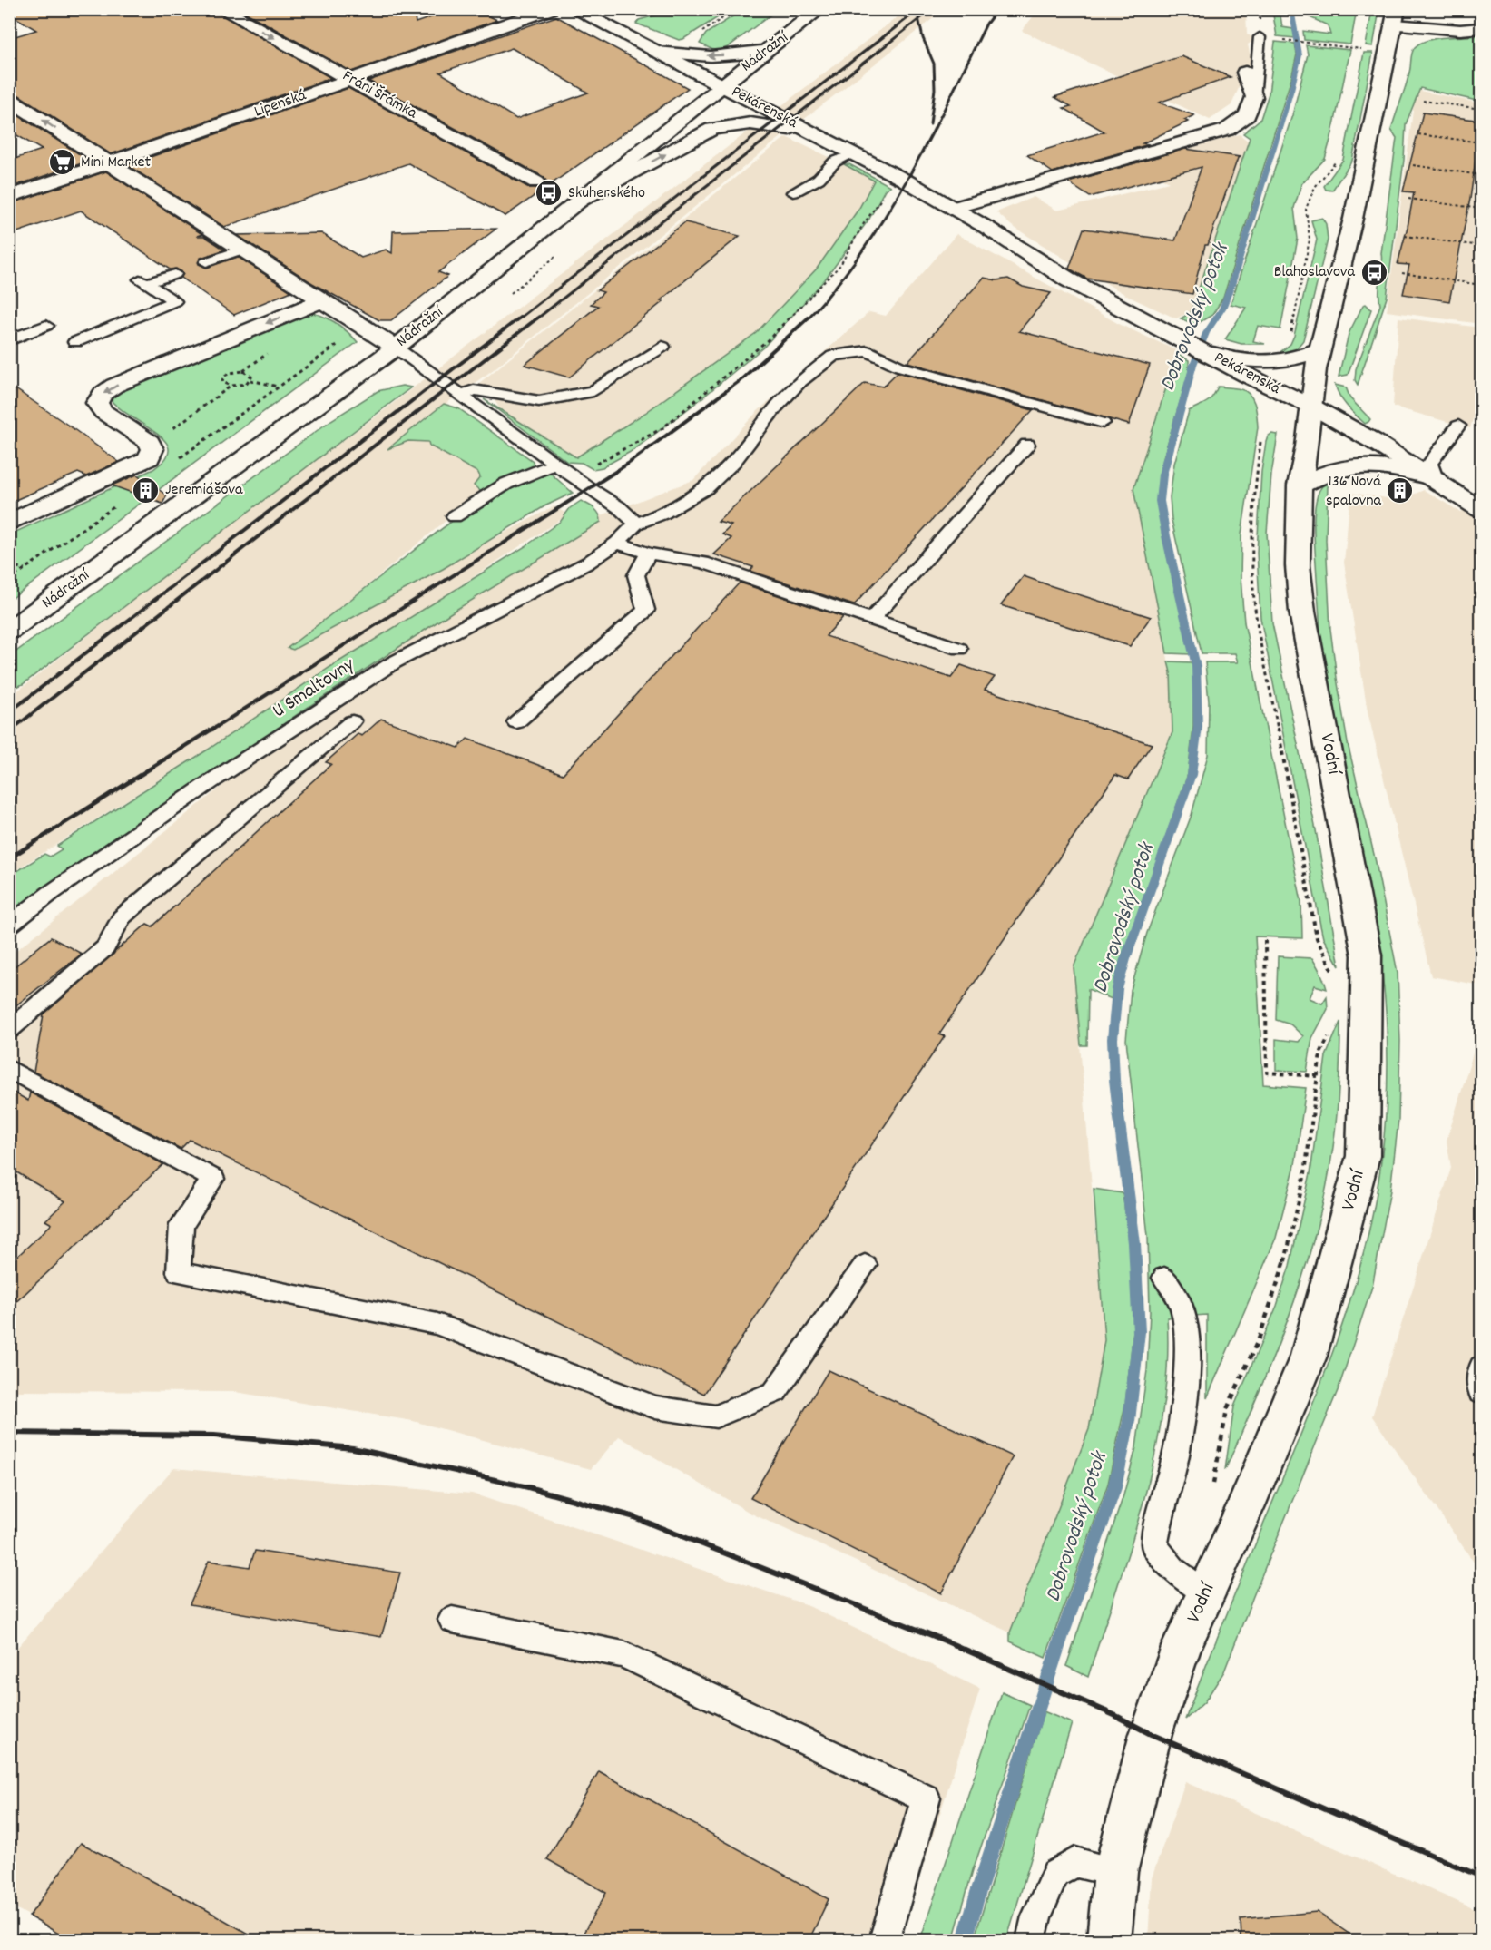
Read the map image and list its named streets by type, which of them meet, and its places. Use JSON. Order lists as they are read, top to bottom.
{
  "streets": {
    "street": [
      "Nádražní",
      "Fráni Šrámka",
      "Lipenská",
      "Pekárenská",
      "Vodní"
    ],
    "lane": ["U Smaltovny"]
  },
  "crossings": [
    ["Nádražní", "Pekárenská"],
    ["Fráni Šrámka", "Lipenská"],
    ["Pekárenská", "Vodní"]
  ],
  "water": ["Dobrovodský potok"],
  "places": {
    "supermarket": ["Mini Market"],
    "bus stop": ["Skuherského", "Blahoslavova"],
    "building": ["Jeremiášova", "136 Nová spalovna"]
  }
}
